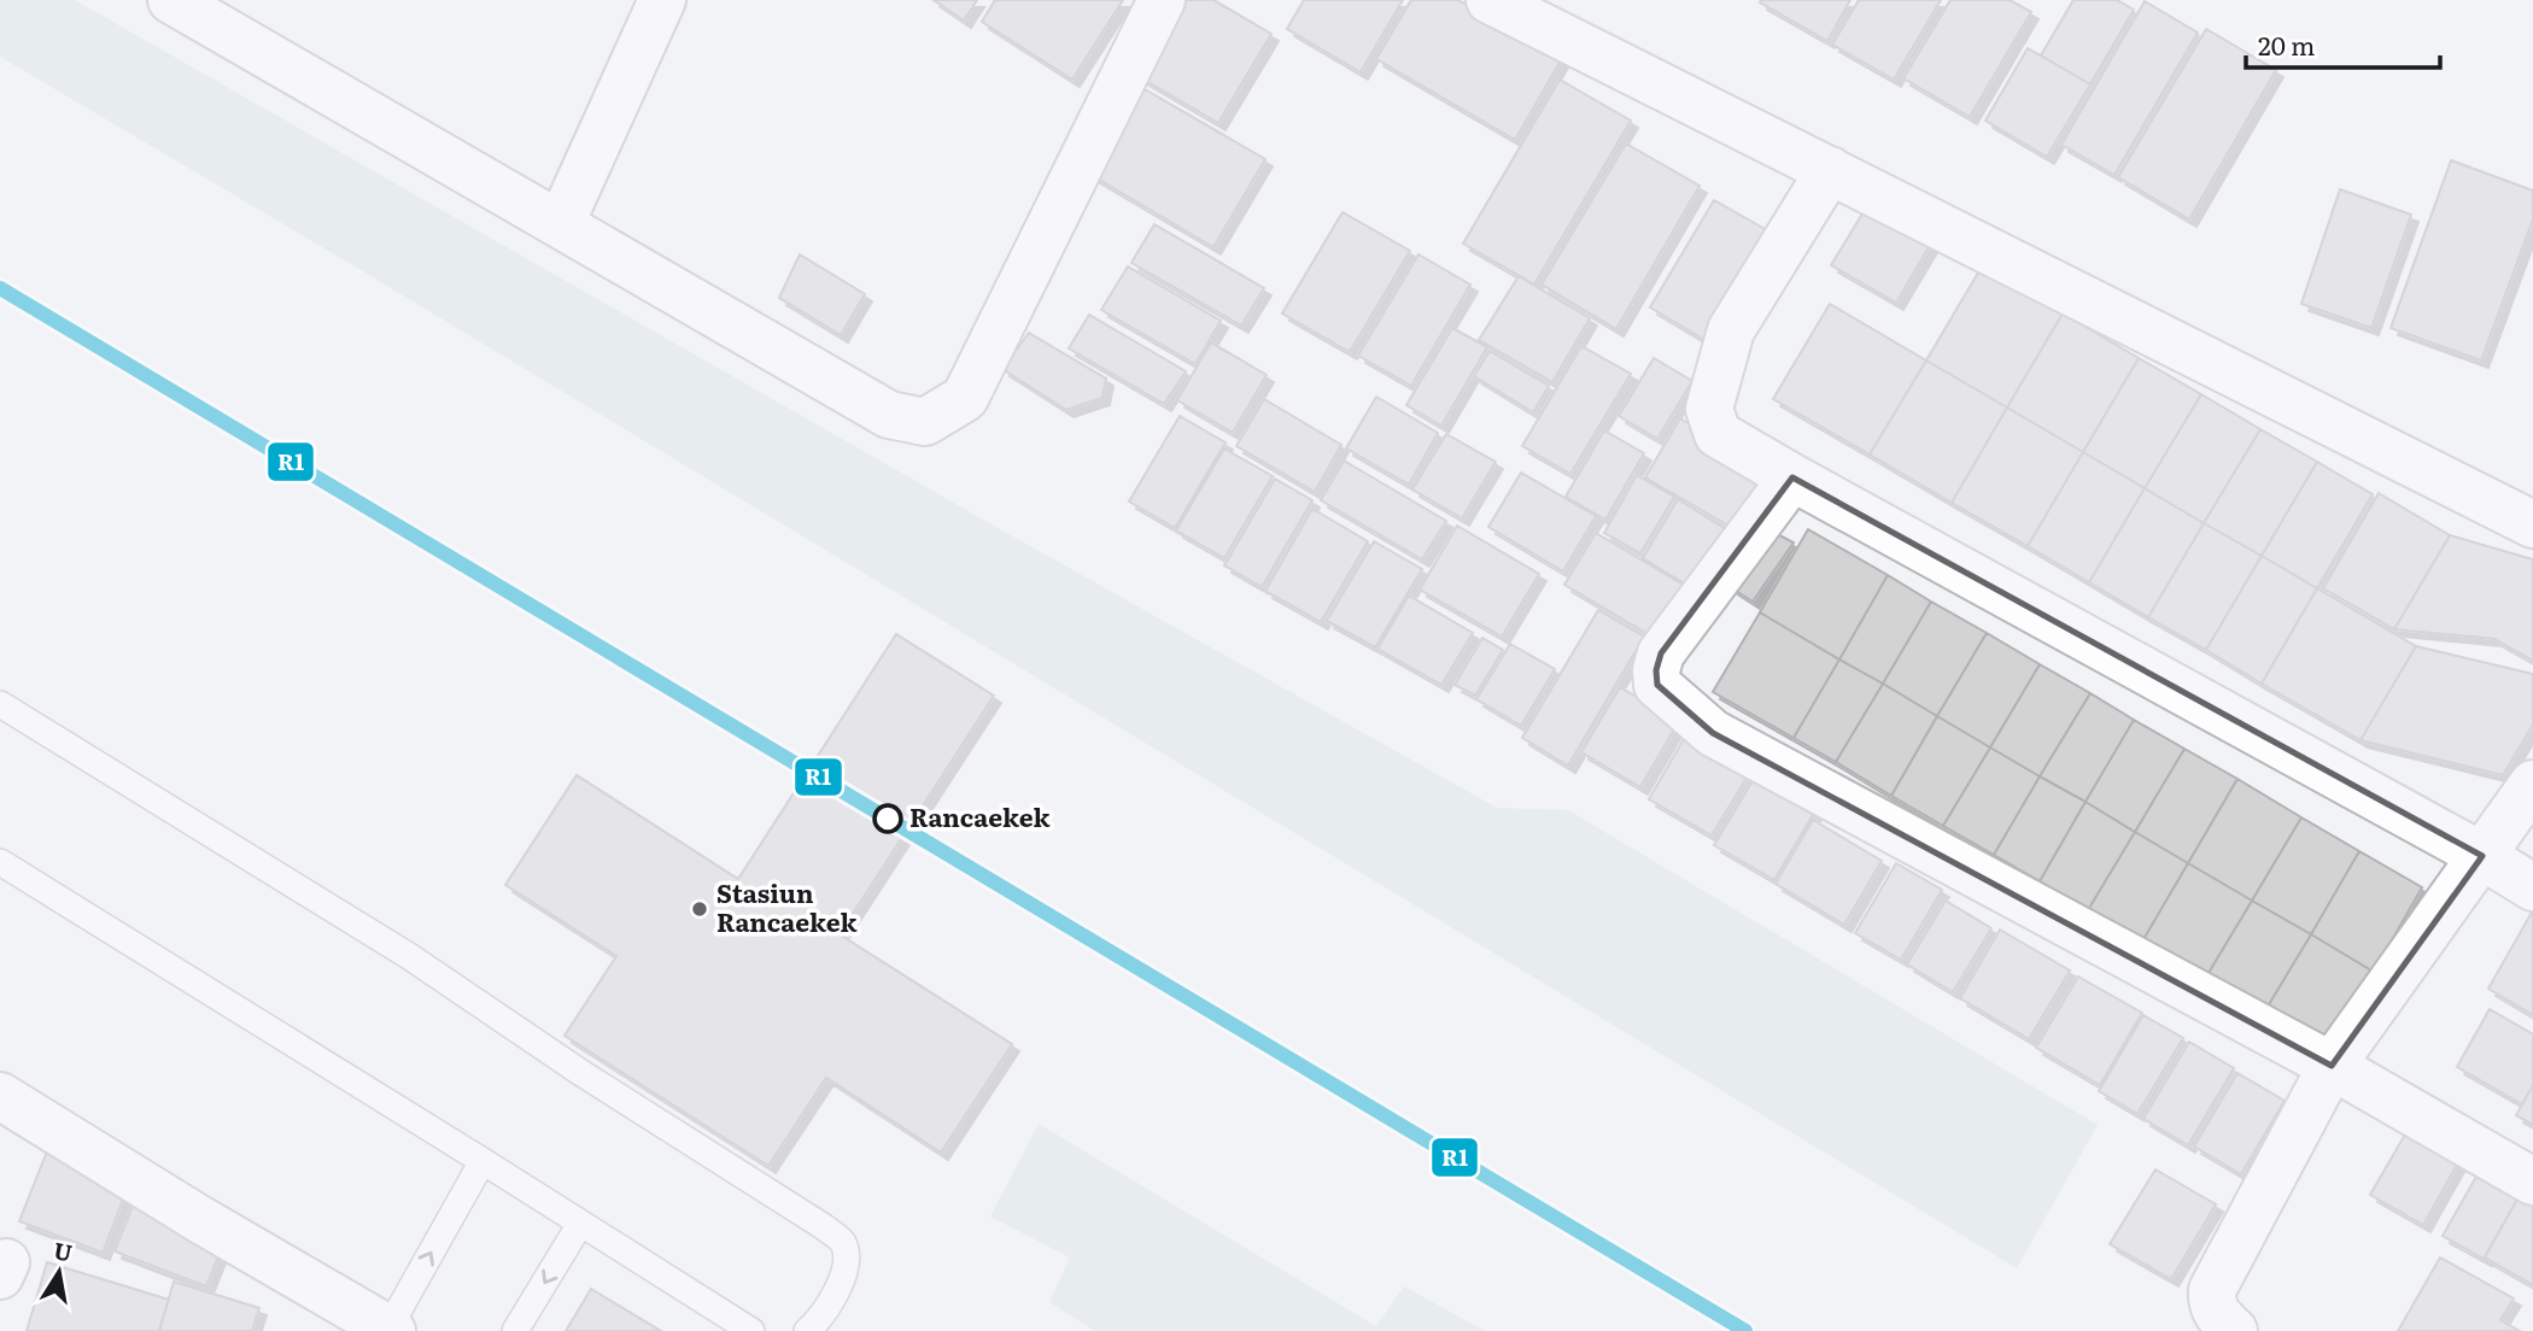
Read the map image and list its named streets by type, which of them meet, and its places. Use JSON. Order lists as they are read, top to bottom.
{
  "places": ["Rancaekek", "Stasiun Rancaekek"],
  "lines": ["transit line R1"],
  "scale_bar": "20 m",
  "north": "top"
}
